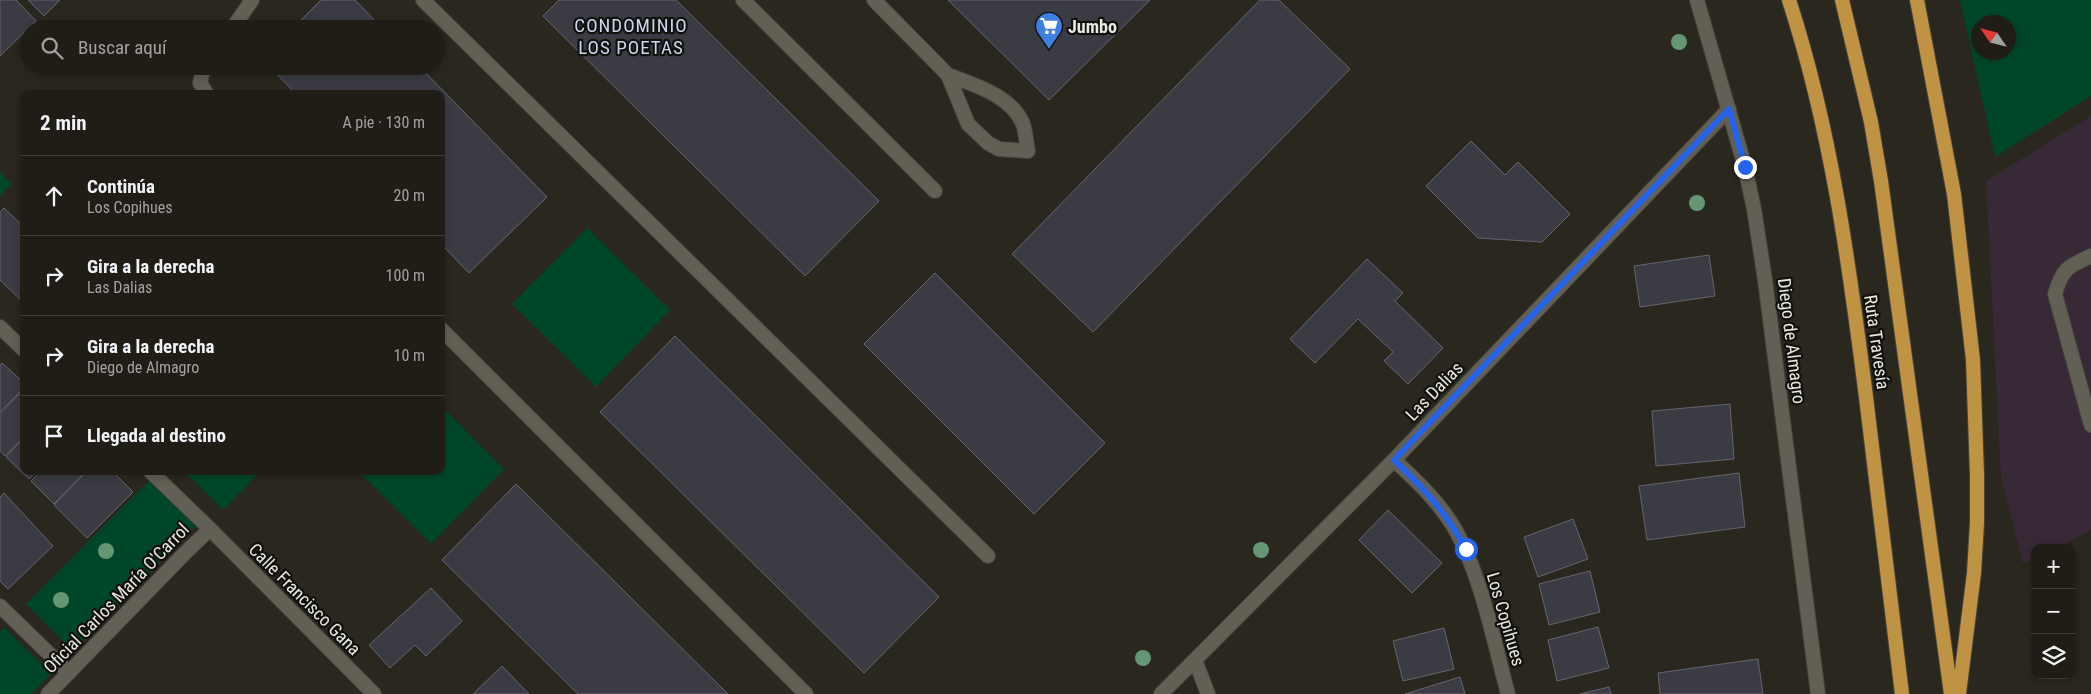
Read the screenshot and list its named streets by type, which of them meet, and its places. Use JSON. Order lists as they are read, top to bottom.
{
  "streets": {
    "highway": ["Ruta Travesía"],
    "street": [
      "Diego de Almagro",
      "Las Dalias",
      "Oficial Carlos María O'Carrol",
      "Calle Francisco Gana",
      "Los Copihues"
    ]
  },
  "crossings": [
    ["Diego de Almagro", "Las Dalias"],
    ["Las Dalias", "Los Copihues"],
    ["Oficial Carlos María O'Carrol", "Calle Francisco Gana"]
  ],
  "districts": ["CONDOMINIO LOS POETAS"],
  "places": {
    "supermarket": ["Jumbo"]
  },
  "north": "top left",
  "page": {
    "search": "Buscar aquí",
    "heading": ["2 min", "A pie · 130 m"],
    "list": [
      ["Continúa", "Los Copihues", "20 m"],
      ["Gira a la derecha", "Las Dalias", "100 m"],
      ["Gira a la derecha", "Diego de Almagro", "10 m"],
      "Llegada al destino"
    ],
    "map_buttons": ["+", "−"]
  }
}
